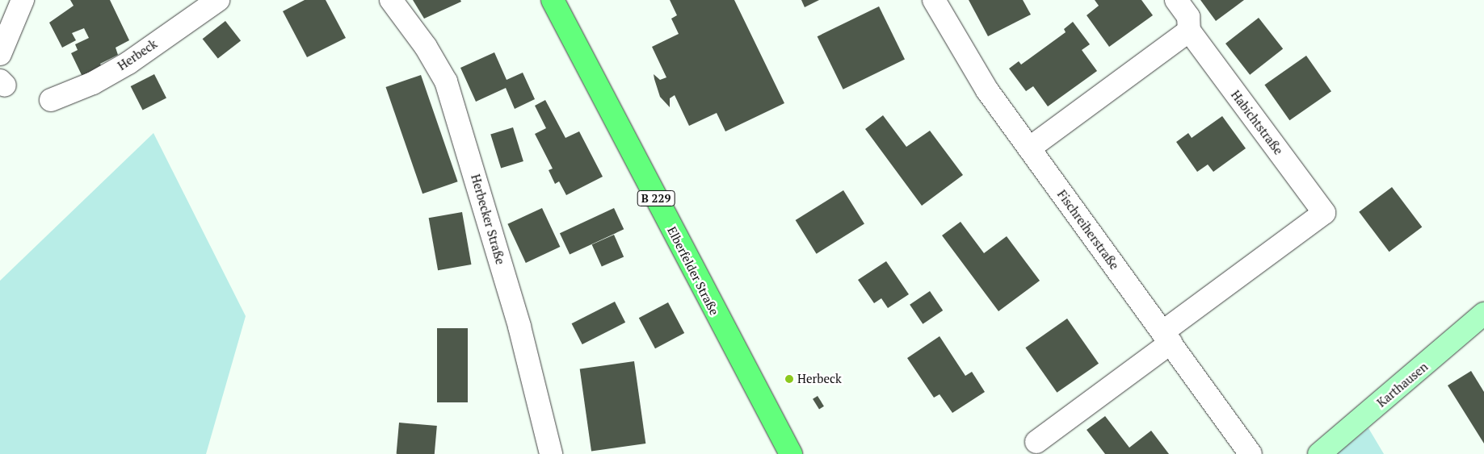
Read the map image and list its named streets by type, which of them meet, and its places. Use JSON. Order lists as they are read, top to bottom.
{
  "streets": {
    "main road": ["B 229", "Elberfelder Straße", "Karthausen"],
    "street": [
      "Herbeck",
      "Habichtstraße",
      "Herbecker Straße",
      "Fischreiherstraße"
    ]
  },
  "crossings": [
    ["Habichtstraße", "Fischreiherstraße"]
  ],
  "places": ["Herbeck"]
}
